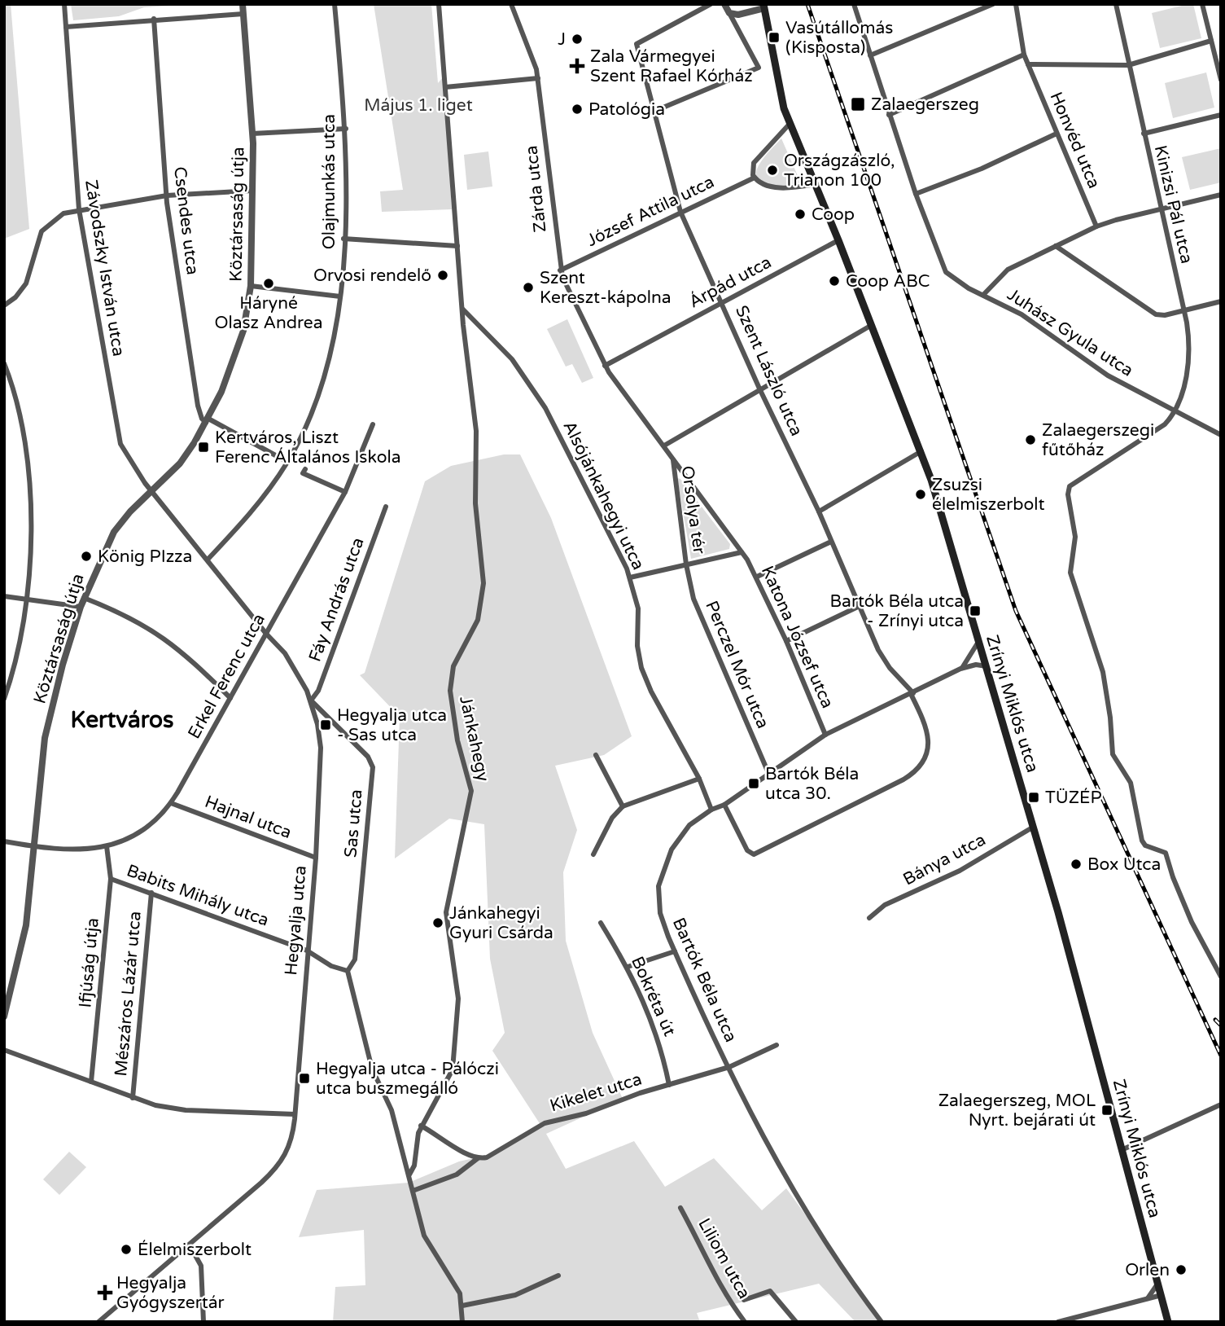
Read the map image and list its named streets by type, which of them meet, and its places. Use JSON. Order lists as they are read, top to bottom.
{
  "streets": {
    "main road": ["Zrínyi Miklós utca"],
    "street": [
      "Honvéd utca",
      "Olajmunkás utca",
      "Zárda utca",
      "Kinizsi Pál utca",
      "József Attila utca",
      "Köztársaság útja",
      "Csendes utca",
      "Závodszky István utca",
      "Árpád utca",
      "Juhász Gyula utca",
      "Szent László utca",
      "Alsójánkahegyi utca",
      "Orsolya tér",
      "Fáy András utca",
      "Katona József utca",
      "Perczel Mór utca",
      "Erkel Ferenc utca",
      "Jánkahegy",
      "Hajnal utca",
      "Sas utca",
      "Bánya utca",
      "Babits Mihály utca",
      "Hegyalja utca",
      "Ifjúság útja",
      "Bartók Béla utca",
      "Mészáros Lázár utca",
      "Bokréta út",
      "Kikelet utca",
      "Liliom utca"
    ]
  },
  "crossings": [
    ["Honvéd utca", "Kinizsi Pál utca"],
    ["Olajmunkás utca", "Hegyalja utca"],
    ["Zárda utca", "József Attila utca"],
    ["Zárda utca", "Árpád utca"],
    ["Zárda utca", "Orsolya tér"],
    ["Kinizsi Pál utca", "Juhász Gyula utca"],
    ["József Attila utca", "Szent László utca"],
    ["Köztársaság útja", "Csendes utca"],
    ["Köztársaság útja", "Závodszky István utca"],
    ["Köztársaság útja", "Erkel Ferenc utca"],
    ["Köztársaság útja", "Hegyalja utca"],
    ["Závodszky István utca", "Hegyalja utca"],
    ["Árpád utca", "Szent László utca"],
    ["Árpád utca", "Orsolya tér"],
    ["Árpád utca", "Zrínyi Miklós utca"],
    ["Szent László utca", "Bartók Béla utca"],
    ["Alsójánkahegyi utca", "Orsolya tér"],
    ["Alsójánkahegyi utca", "Jánkahegy"],
    ["Alsójánkahegyi utca", "Bartók Béla utca"],
    ["Orsolya tér", "Katona József utca"],
    ["Orsolya tér", "Perczel Mór utca"],
    ["Fáy András utca", "Sas utca"],
    ["Fáy András utca", "Hegyalja utca"],
    ["Katona József utca", "Bartók Béla utca"],
    ["Perczel Mór utca", "Bartók Béla utca"],
    ["Erkel Ferenc utca", "Hajnal utca"],
    ["Erkel Ferenc utca", "Hegyalja utca"],
    ["Erkel Ferenc utca", "Ifjúság útja"],
    ["Zrínyi Miklós utca", "Bánya utca"],
    ["Hajnal utca", "Hegyalja utca"],
    ["Sas utca", "Hegyalja utca"],
    ["Babits Mihály utca", "Hegyalja utca"],
    ["Babits Mihály utca", "Ifjúság útja"],
    ["Babits Mihály utca", "Mészáros Lázár utca"],
    ["Bartók Béla utca", "Kikelet utca"],
    ["Bokréta út", "Kikelet utca"]
  ],
  "districts": ["Kertváros"],
  "parks": ["Május 1. liget"],
  "places": {
    "transit": [
      "Vasútállomás (Kisposta)",
      "Zalaegerszeg",
      "Kertváros, Liszt Ferenc Általános Iskola",
      "Bartók Béla utca - Zrínyi utca",
      "Hegyalja utca - Sas utca",
      "Bartók Béla utca 30.",
      "TÜZÉP",
      "Hegyalja utca - Pálóczi utca buszmegálló",
      "Zalaegerszeg, MOL Nyrt. bejárati út"
    ],
    "other": [
      "J",
      "Patológia",
      "Országzászló, Trianon 100",
      "Coop",
      "Orvosi rendelő",
      "Coop ABC",
      "Háryné Olasz Andrea",
      "Szent Kereszt-kápolna",
      "Zalaegerszegi fűtőház",
      "Zsuzsi élelmiszerbolt",
      "König PIzza",
      "Box Utca",
      "Jánkahegyi Gyuri Csárda",
      "Élelmiszerbolt",
      "Orlen"
    ],
    "health": ["Zala Vármegyei Szent Rafael Kórház", "Hegyalja Gyógyszertár"]
  }
}
